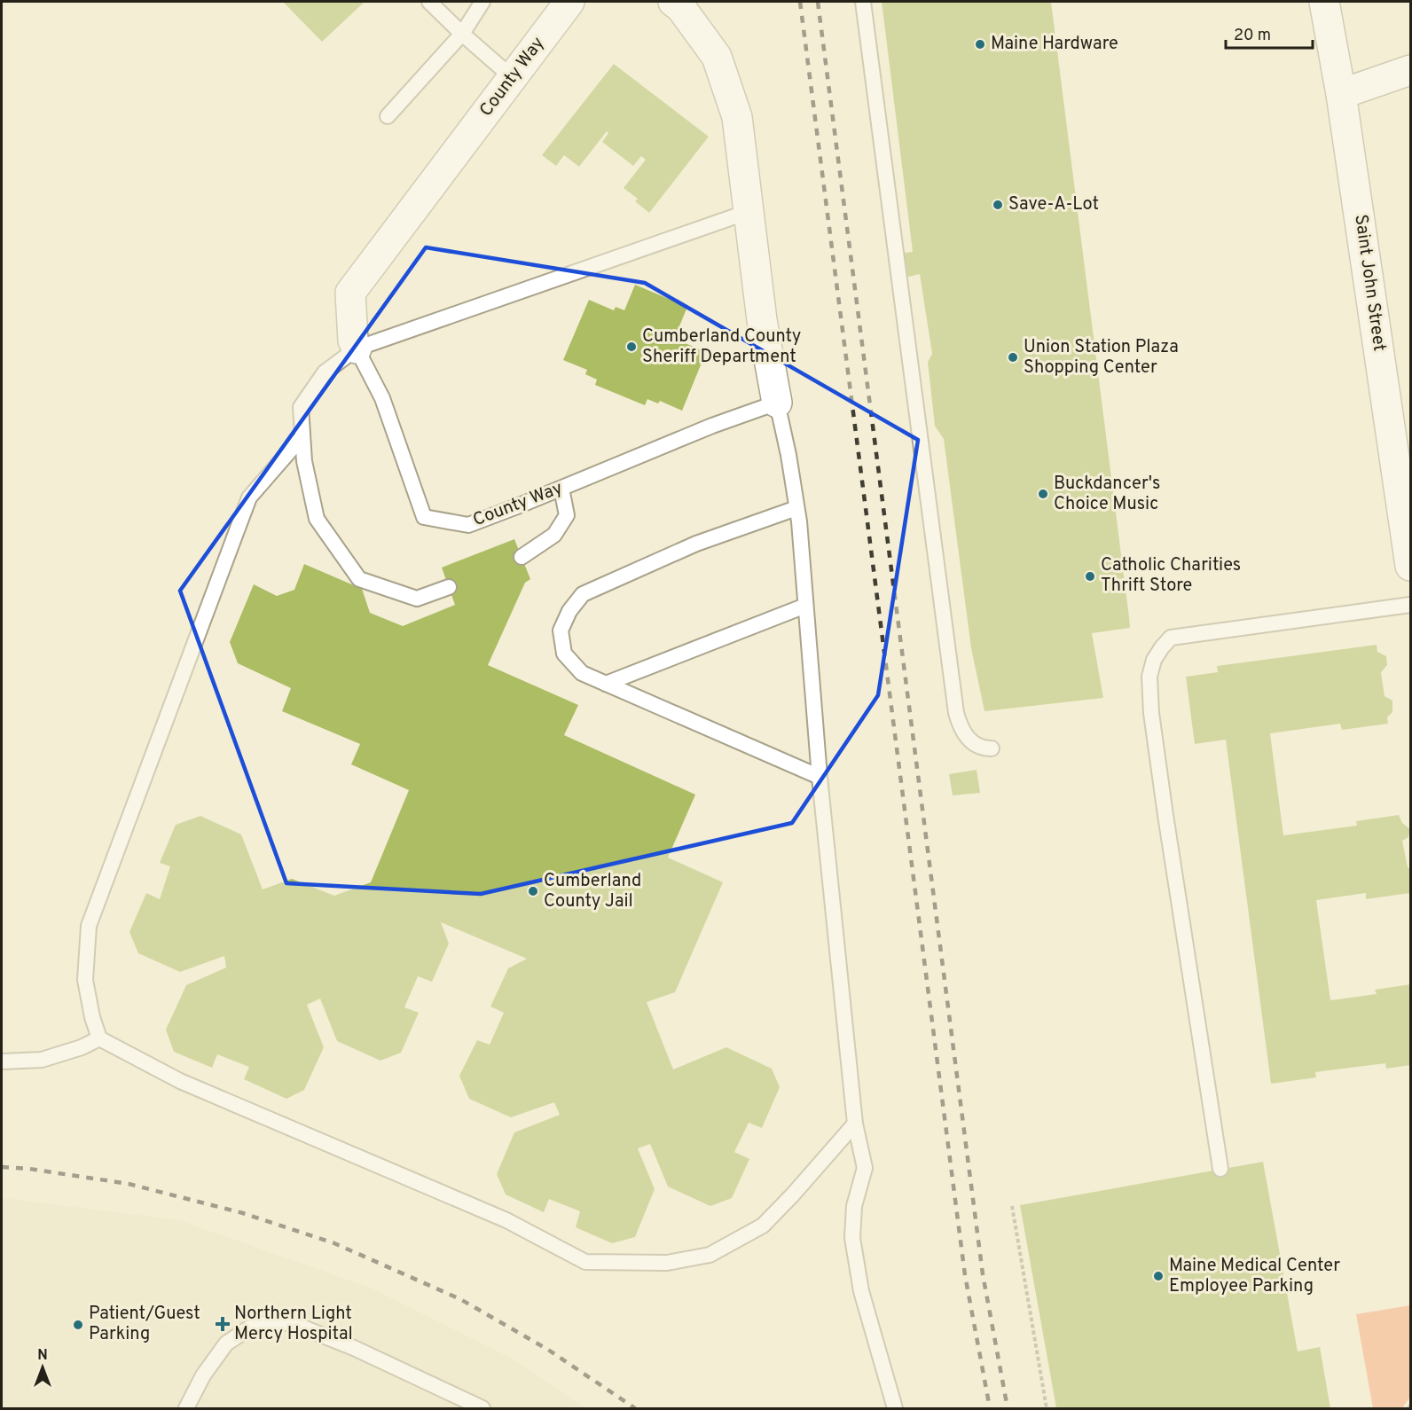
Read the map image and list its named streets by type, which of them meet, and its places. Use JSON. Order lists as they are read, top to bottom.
{
  "streets": {
    "street": ["County Way", "Saint John Street"]
  },
  "places": {
    "other": [
      "Maine Hardware",
      "Save-A-Lot",
      "Cumberland County Sheriff Department",
      "Union Station Plaza Shopping Center",
      "Buckdancer's Choice Music",
      "Catholic Charities Thrift Store",
      "Cumberland County Jail",
      "Maine Medical Center Employee Parking",
      "Patient/Guest Parking"
    ],
    "health": ["Northern Light Mercy Hospital"]
  },
  "scale_bar": "20 m",
  "north": "top"
}
